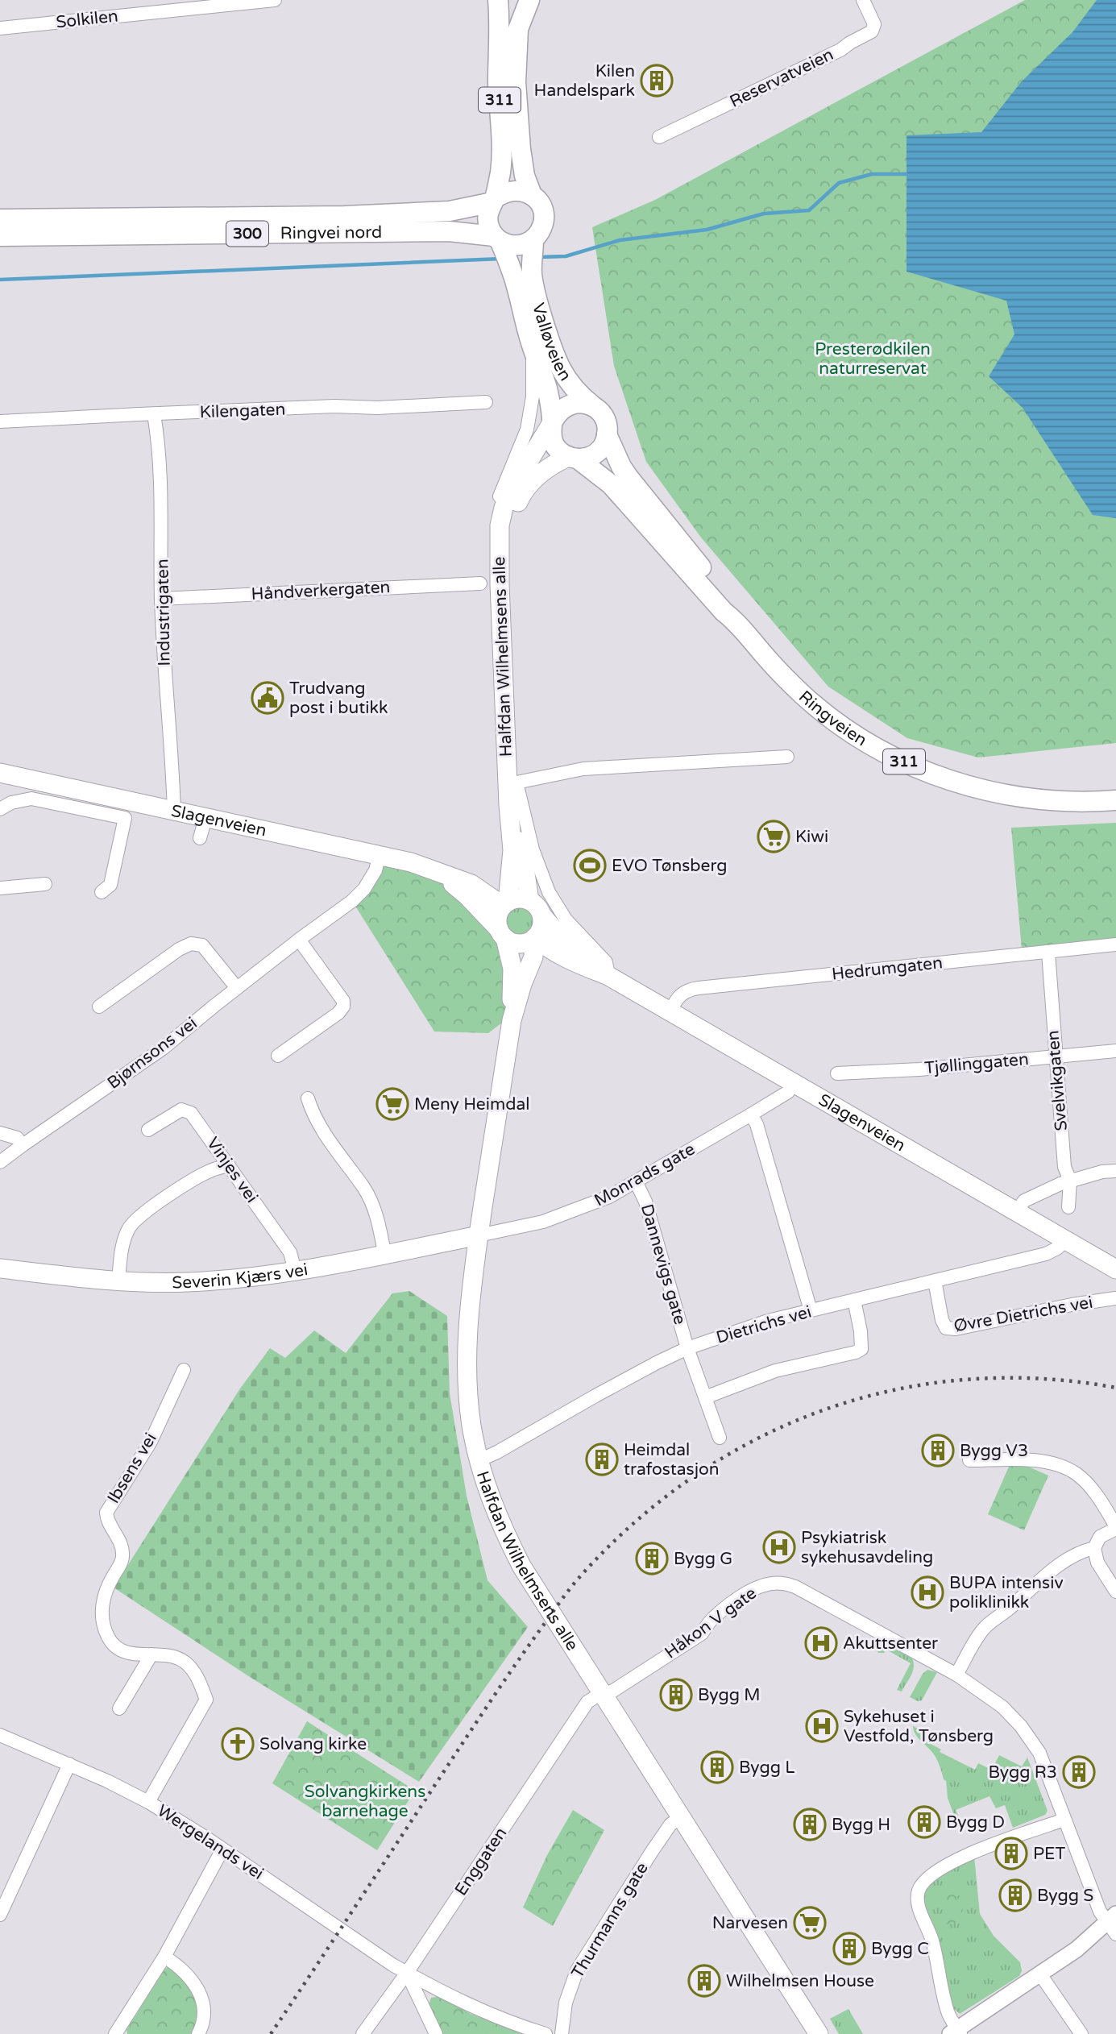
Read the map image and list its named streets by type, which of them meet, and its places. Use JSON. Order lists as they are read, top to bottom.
{
  "streets": {
    "main road": [
      "311",
      "Ringvei nord",
      "300",
      "Valløveien",
      "Halfdan Wilhelmsens alle",
      "Ringveien",
      "Slagenveien",
      "Severin Kjærs vei"
    ],
    "street": [
      "Solkilen",
      "Reservatveien",
      "Kilengaten",
      "Håndverkergaten",
      "Industrigaten",
      "Hedrumgaten",
      "Bjørnsons vei",
      "Tjøllinggaten",
      "Svelvikgaten",
      "Vinjes vei",
      "Monrads gate",
      "Dannevigs gate",
      "Øvre Dietrichs vei",
      "Dietrichs vei",
      "Ibsens vei",
      "Håkon V gate",
      "Wergelands vei",
      "Enggaten",
      "Thurmanns gate"
    ]
  },
  "crossings": [
    ["311", "Ringvei nord"],
    ["311", "Valløveien"],
    ["311", "Ringveien"],
    ["Ringvei nord", "Valløveien"],
    ["Ringvei nord", "Ringveien"],
    ["Valløveien", "Halfdan Wilhelmsens alle"],
    ["Valløveien", "Ringveien"],
    ["Kilengaten", "Industrigaten"],
    ["Håndverkergaten", "Industrigaten"],
    ["Industrigaten", "Slagenveien"],
    ["Halfdan Wilhelmsens alle", "Ringveien"],
    ["Halfdan Wilhelmsens alle", "Slagenveien"],
    ["Halfdan Wilhelmsens alle", "Monrads gate"],
    ["Halfdan Wilhelmsens alle", "Severin Kjærs vei"],
    ["Halfdan Wilhelmsens alle", "Dietrichs vei"],
    ["Halfdan Wilhelmsens alle", "Håkon V gate"],
    ["Halfdan Wilhelmsens alle", "Enggaten"],
    ["Halfdan Wilhelmsens alle", "Thurmanns gate"],
    ["Slagenveien", "Hedrumgaten"],
    ["Slagenveien", "Bjørnsons vei"],
    ["Slagenveien", "Monrads gate"],
    ["Slagenveien", "Dietrichs vei"],
    ["Hedrumgaten", "Svelvikgaten"],
    ["Tjøllinggaten", "Svelvikgaten"],
    ["Vinjes vei", "Severin Kjærs vei"],
    ["Monrads gate", "Dannevigs gate"],
    ["Monrads gate", "Severin Kjærs vei"],
    ["Dannevigs gate", "Dietrichs vei"],
    ["Øvre Dietrichs vei", "Dietrichs vei"],
    ["Ibsens vei", "Wergelands vei"],
    ["Håkon V gate", "Enggaten"],
    ["Wergelands vei", "Enggaten"]
  ],
  "parks": ["Presterødkilen naturreservat", "Solvangkirkens barnehage"],
  "places": {
    "building": [
      "Kilen Handelspark",
      "Bygg V3",
      "Heimdal trafostasjon",
      "Bygg G",
      "Bygg M",
      "Bygg L",
      "Bygg R3",
      "Bygg D",
      "Bygg H",
      "PET",
      "Bygg S",
      "Bygg C",
      "Wilhelmsen House"
    ],
    "public building": ["Trudvang post i butikk"],
    "supermarket": ["Kiwi", "Meny Heimdal", "Narvesen"],
    "sports": ["EVO Tønsberg"],
    "hospital": [
      "Psykiatrisk sykehusavdeling",
      "BUPA intensiv poliklinikk",
      "Akuttsenter",
      "Sykehuset i Vestfold, Tønsberg"
    ],
    "church": ["Solvang kirke"]
  }
}
